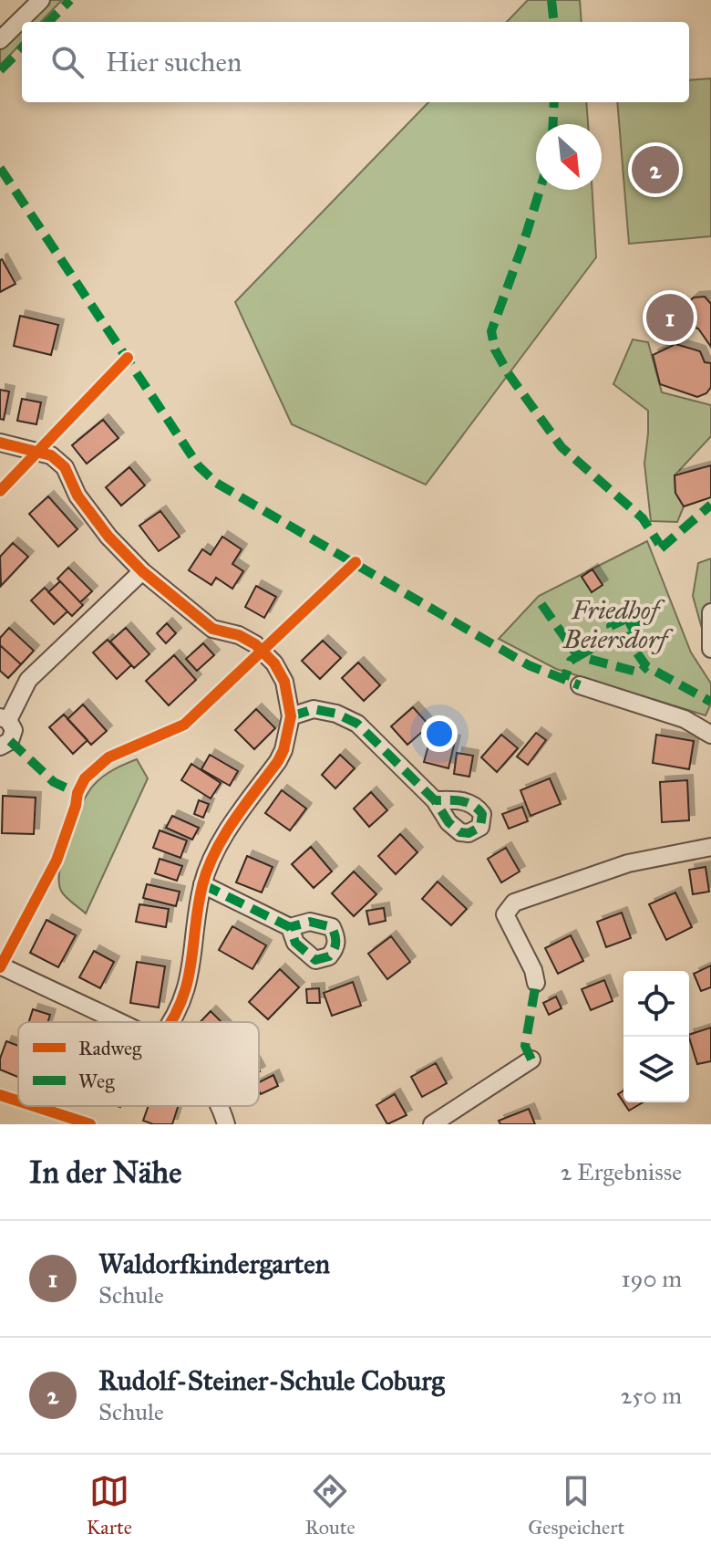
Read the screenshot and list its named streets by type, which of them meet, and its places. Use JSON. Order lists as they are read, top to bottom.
{
  "parks": ["Friedhof Beiersdorf"],
  "legend": ["Radweg", "Weg"],
  "north": "bottom right",
  "page": {
    "search": "Hier suchen",
    "pins": ["2", "1"],
    "heading": ["In der Nähe", "2 Ergebnisse"],
    "list": [
      {
        "mark": "1",
        "name": "Waldorfkindergarten",
        "note": "Schule",
        "value": "190 m"
      },
      {
        "mark": "2",
        "name": "Rudolf-Steiner-Schule Coburg",
        "note": "Schule",
        "value": "250 m"
      }
    ],
    "nav": ["Karte", "Route", "Gespeichert"]
  }
}
